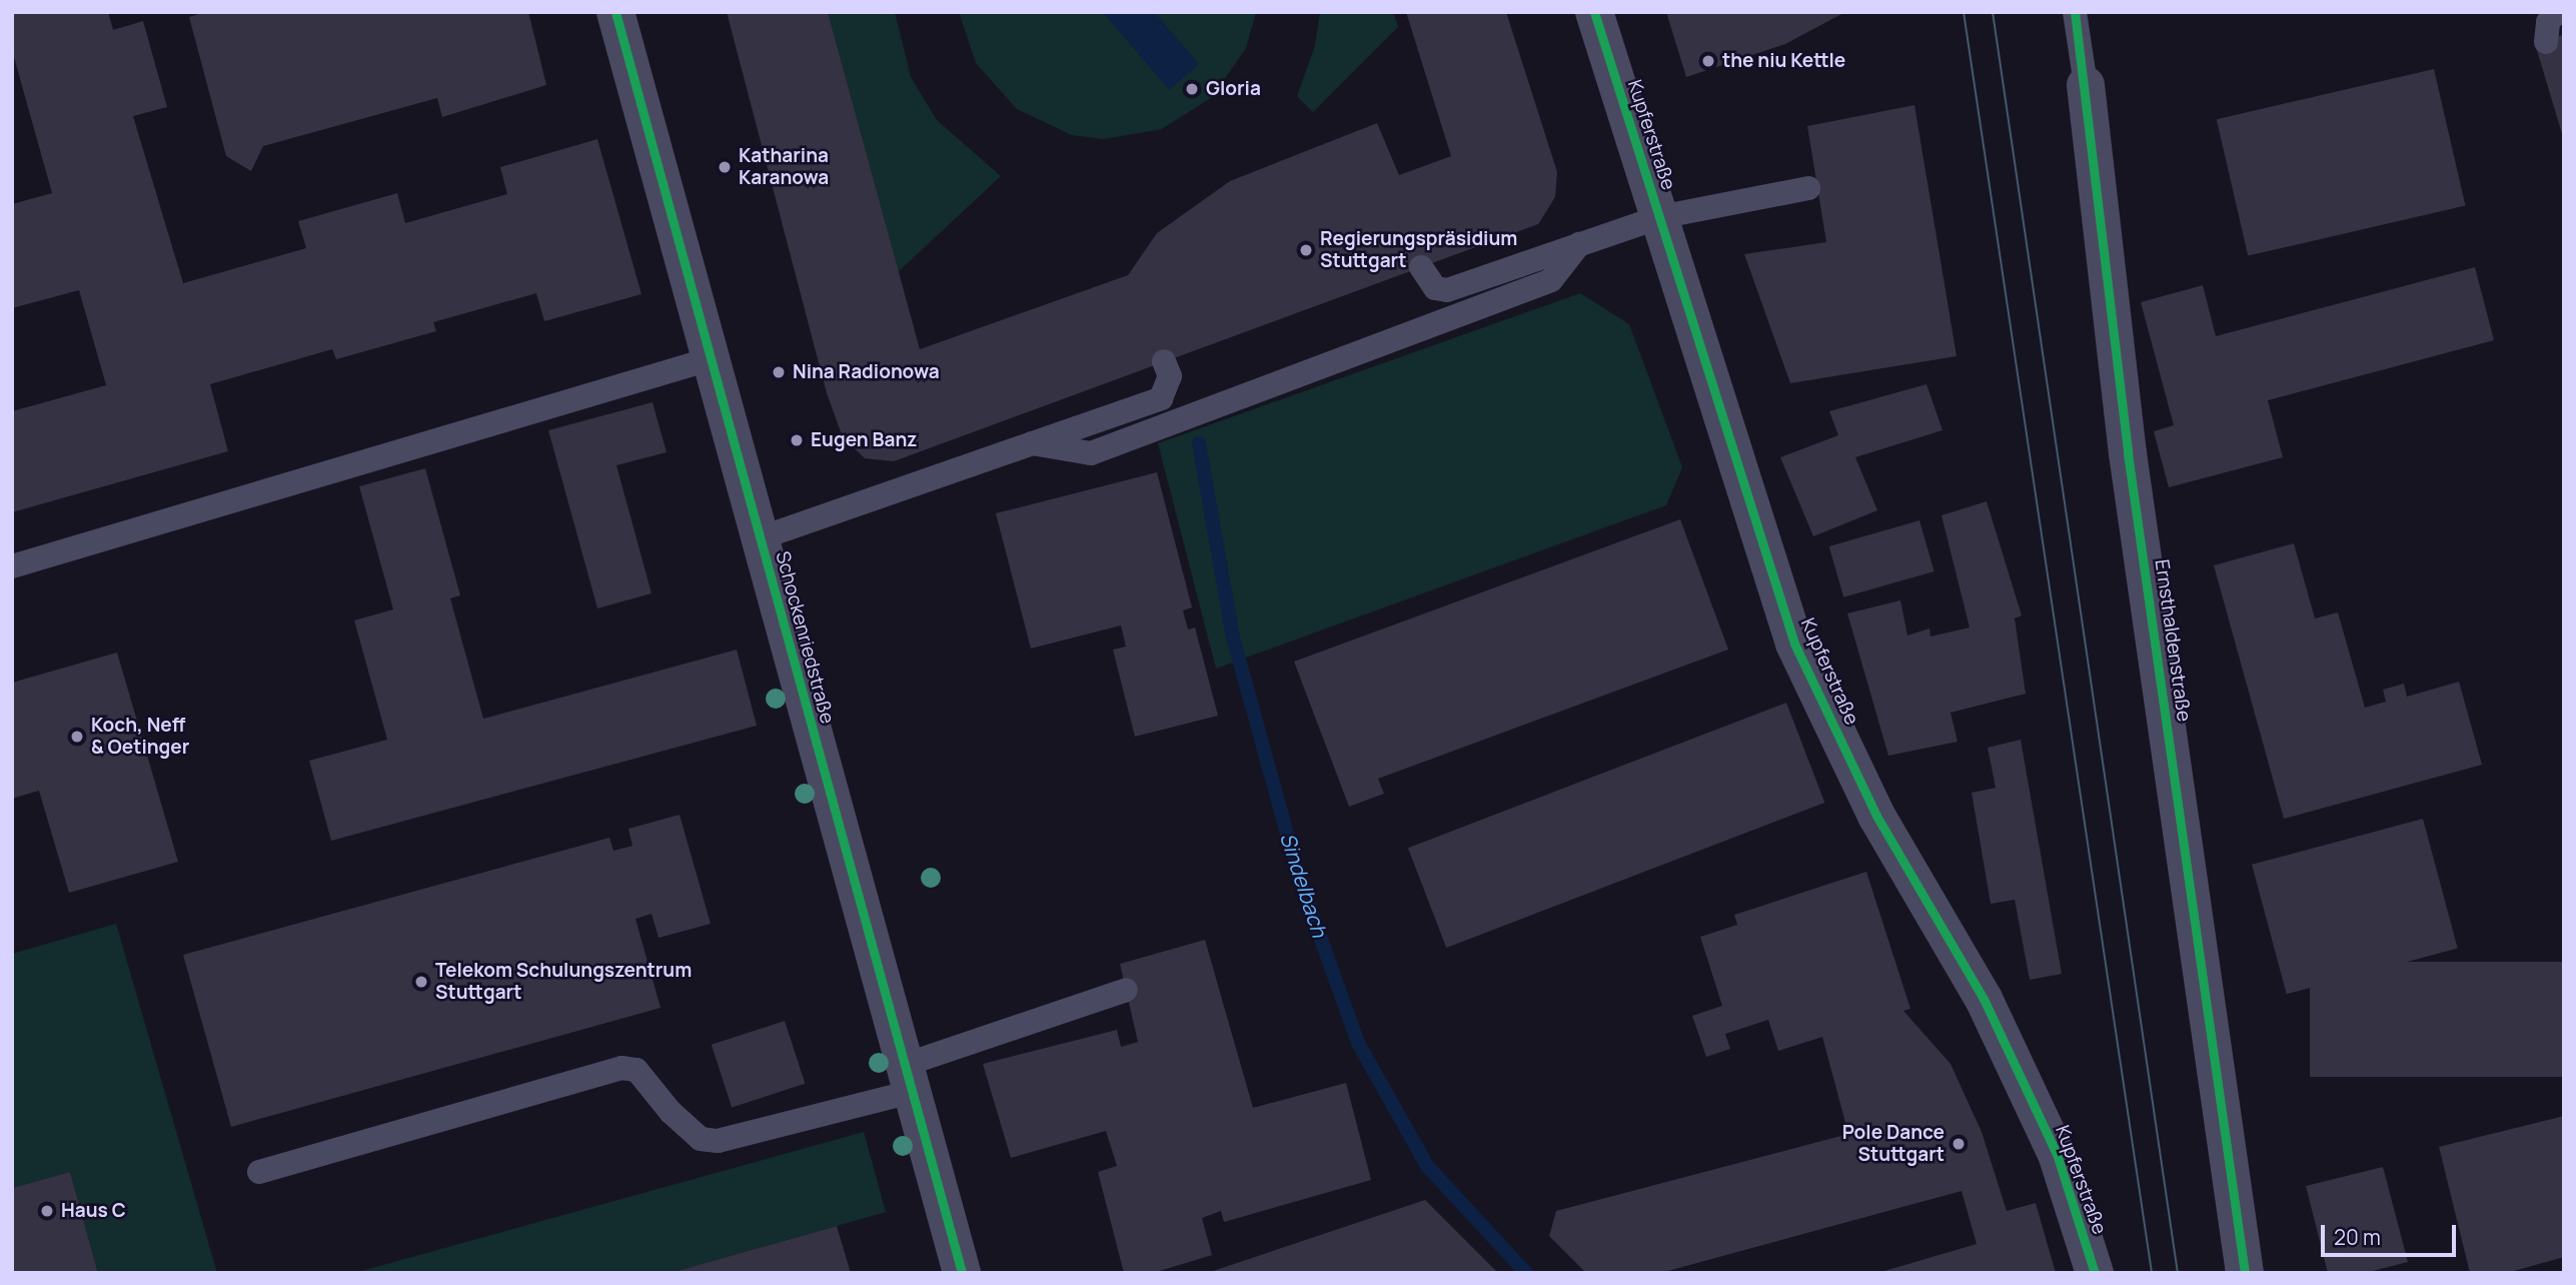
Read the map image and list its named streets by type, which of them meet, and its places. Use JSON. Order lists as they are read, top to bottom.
{
  "streets": {
    "street": ["Kupferstraße", "Schockenriedstraße", "Ernsthaldenstraße"]
  },
  "water": ["Sindelbach"],
  "places": [
    "the niu Kettle",
    "Gloria",
    "Katharina Karanowa",
    "Regierungspräsidium Stuttgart",
    "Nina Radionowa",
    "Eugen Banz",
    "Koch, Neff & Oetinger",
    "Telekom Schulungszentrum Stuttgart",
    "Pole Dance Stuttgart",
    "Haus C"
  ],
  "scale_bar": "20 m"
}
